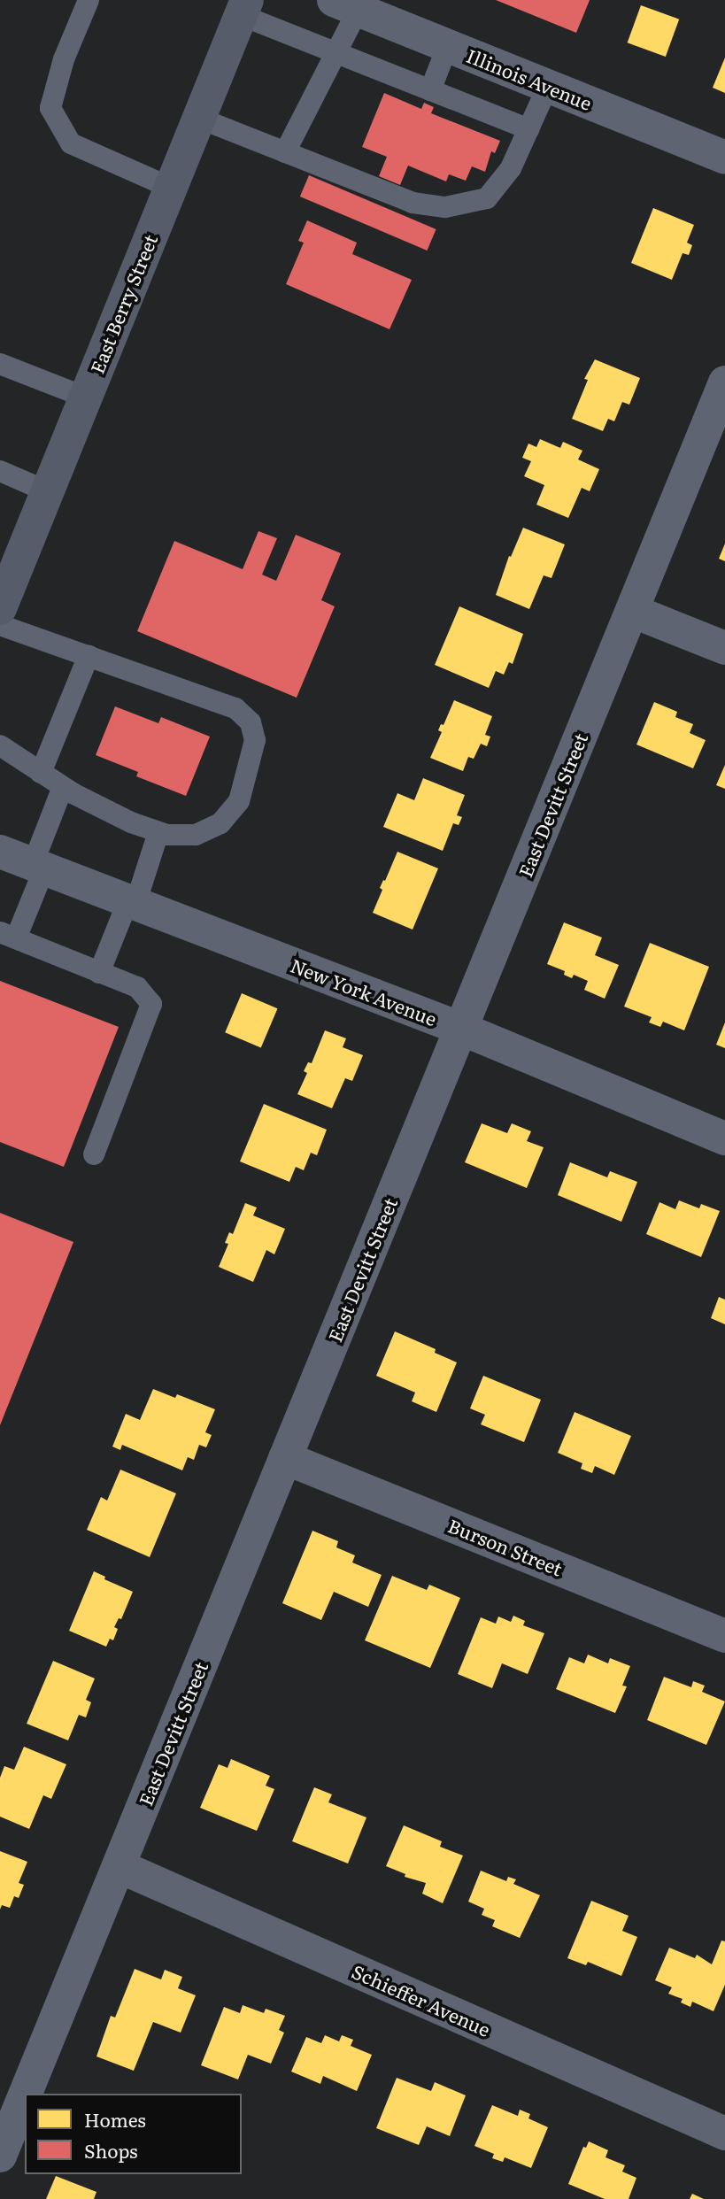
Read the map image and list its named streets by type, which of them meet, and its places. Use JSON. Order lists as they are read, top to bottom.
{
  "streets": {
    "main road": ["East Berry Street"],
    "street": [
      "Illinois Avenue",
      "East Devitt Street",
      "New York Avenue",
      "Burson Street",
      "Schieffer Avenue"
    ]
  },
  "crossings": [
    ["East Devitt Street", "New York Avenue"],
    ["East Devitt Street", "Burson Street"],
    ["East Devitt Street", "Schieffer Avenue"]
  ],
  "legend": ["Homes", "Shops"]
}
